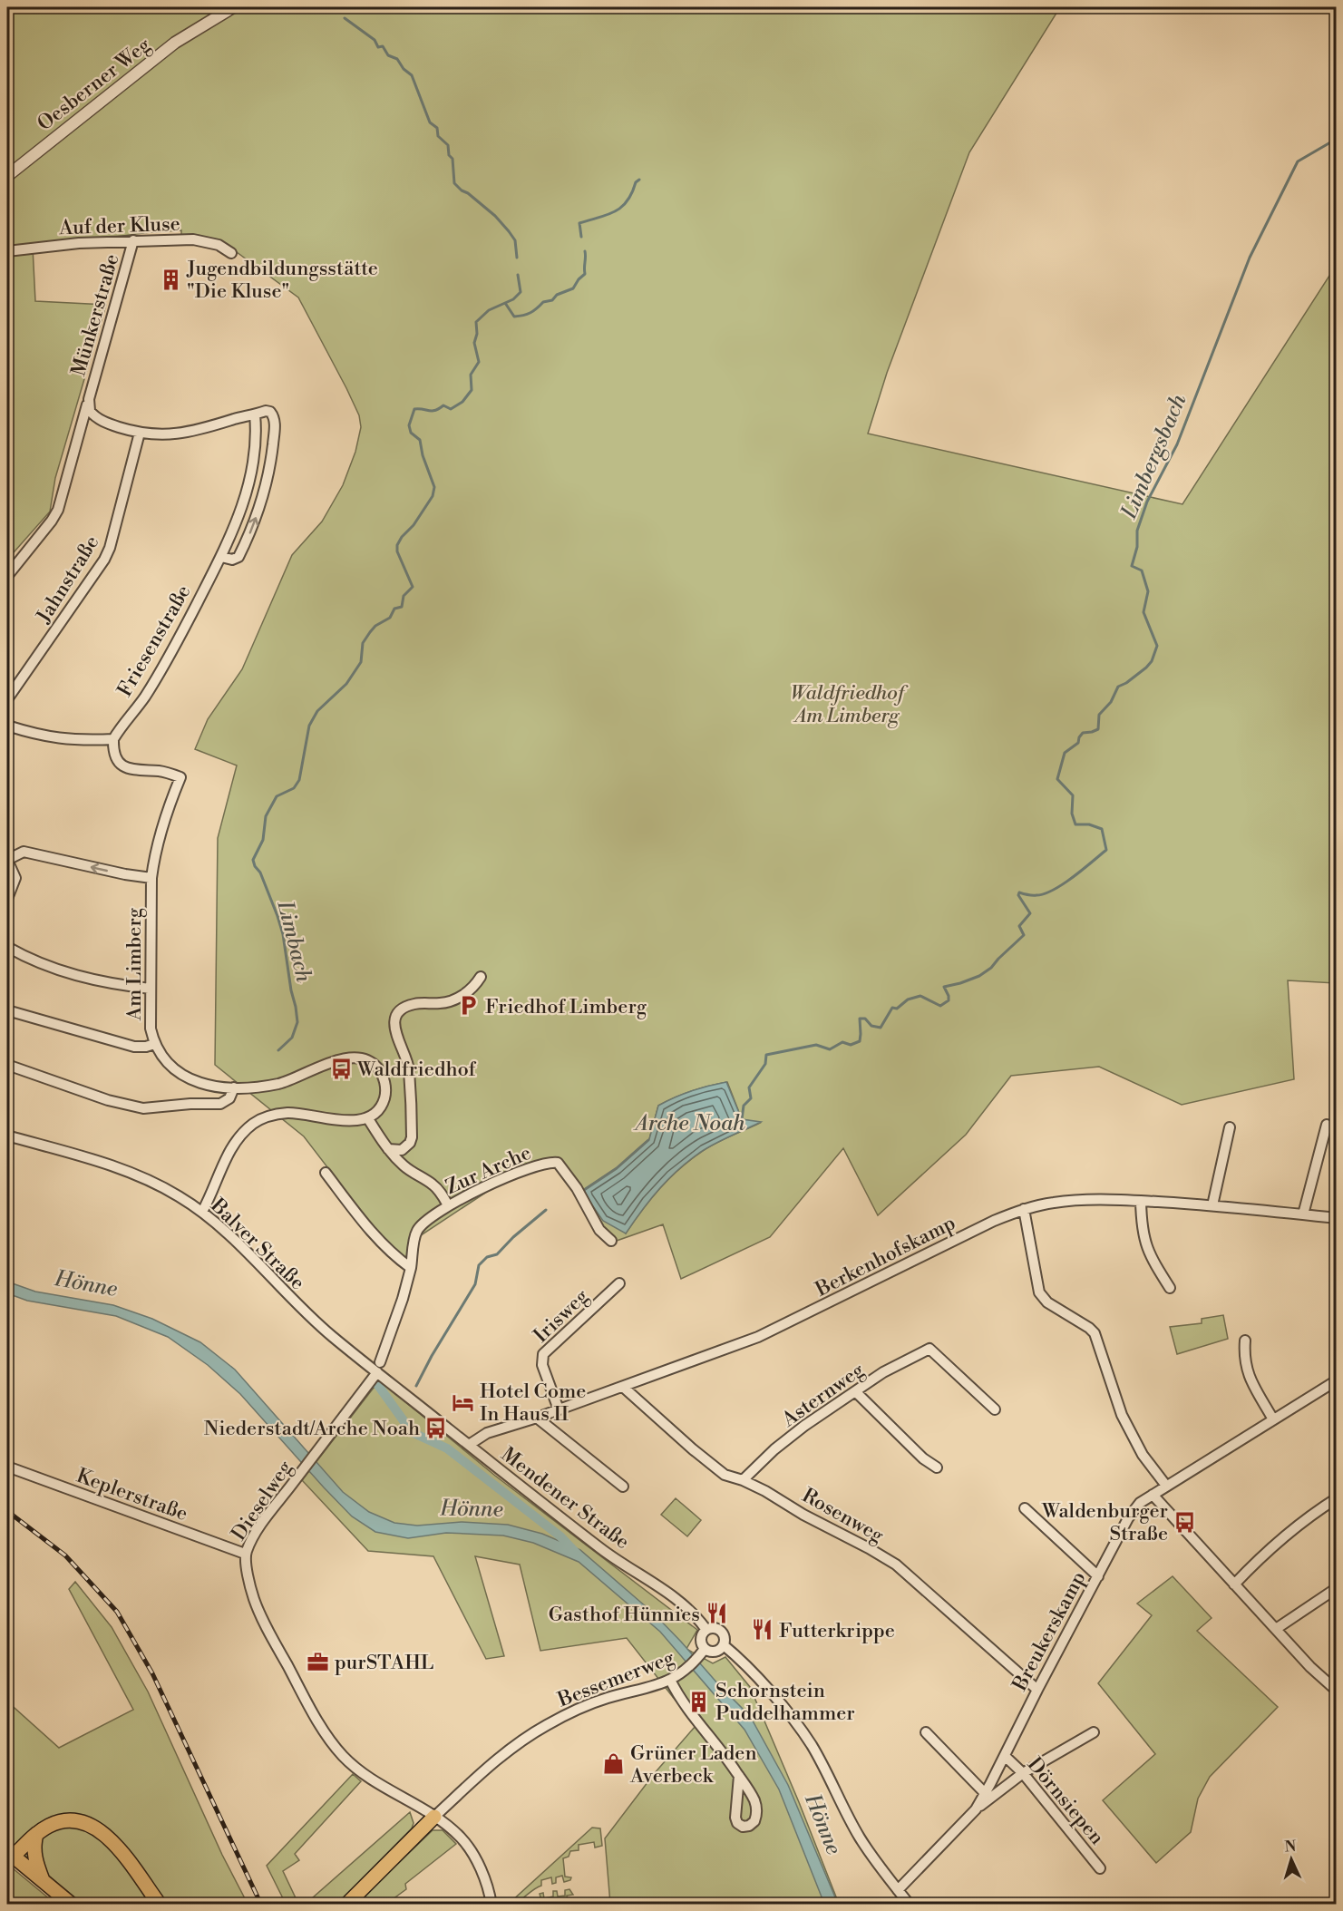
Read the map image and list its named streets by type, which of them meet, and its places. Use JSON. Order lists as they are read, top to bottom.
{
  "streets": {
    "street": [
      "Oesberner Weg",
      "Auf der Kluse",
      "Münkerstraße",
      "Jahnstraße",
      "Friesenstraße",
      "Am Limberg",
      "Zur Arche",
      "Balver Straße",
      "Berkenhofskamp",
      "Irisweg",
      "Asternweg",
      "Keplerstraße",
      "Mendener Straße",
      "Dieselweg",
      "Rosenweg",
      "Breukerskamp",
      "Bessemerweg",
      "Dörnsiepen"
    ]
  },
  "crossings": [
    ["Auf der Kluse", "Münkerstraße"],
    ["Friesenstraße", "Am Limberg"],
    ["Zur Arche", "Balver Straße"],
    ["Zur Arche", "Mendener Straße"],
    ["Zur Arche", "Dieselweg"],
    ["Balver Straße", "Mendener Straße"],
    ["Balver Straße", "Dieselweg"],
    ["Berkenhofskamp", "Irisweg"],
    ["Berkenhofskamp", "Mendener Straße"],
    ["Berkenhofskamp", "Rosenweg"],
    ["Asternweg", "Rosenweg"],
    ["Keplerstraße", "Dieselweg"],
    ["Mendener Straße", "Dieselweg"],
    ["Mendener Straße", "Breukerskamp"],
    ["Mendener Straße", "Bessemerweg"],
    ["Dieselweg", "Bessemerweg"],
    ["Rosenweg", "Breukerskamp"],
    ["Breukerskamp", "Dörnsiepen"]
  ],
  "water": [
    "Limbergsbach",
    "Limbach",
    "Arche Noah",
    "Hönne"
  ],
  "parks": ["Waldfriedhof Am Limberg"],
  "places": {
    "building": ["Jugendbildungsstätte \"Die Kluse\"", "Schornstein Puddelhammer"],
    "parking": ["Friedhof Limberg"],
    "bus stop": ["Waldfriedhof", "Niederstadt/Arche Noah", "Waldenburger Straße"],
    "hotel": ["Hotel Come In Haus II"],
    "restaurant": ["Gasthof Hünnies", "Futterkrippe"],
    "office": ["purSTAHL"],
    "shop": ["Grüner Laden Averbeck"]
  },
  "north": "top"
}
